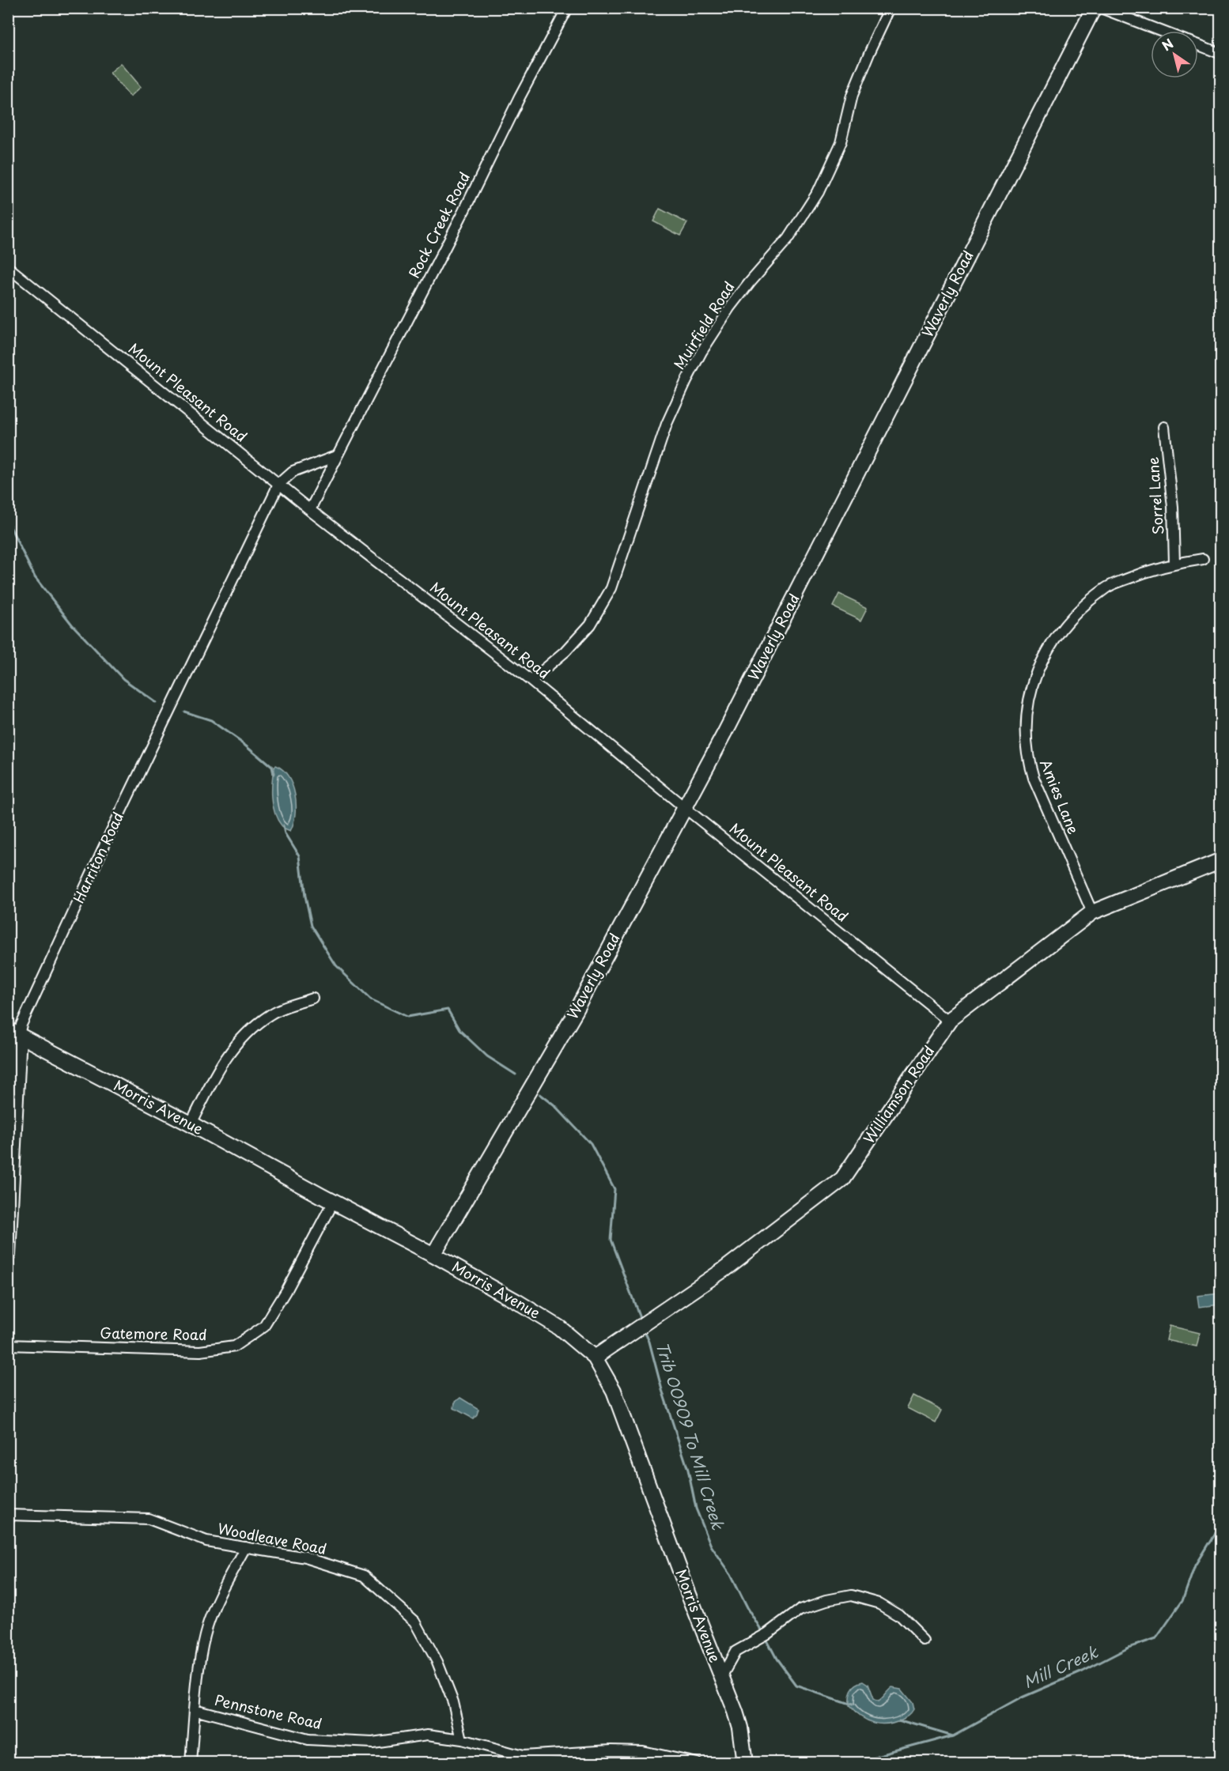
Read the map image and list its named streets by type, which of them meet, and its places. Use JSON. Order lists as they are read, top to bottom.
{
  "streets": {
    "street": [
      "Rock Creek Road",
      "Waverly Road",
      "Muirfield Road",
      "Mount Pleasant Road",
      "Sorrel Lane",
      "Amies Lane",
      "Harriton Road",
      "Williamson Road",
      "Morris Avenue",
      "Gatemore Road",
      "Woodleave Road",
      "Pennstone Road"
    ]
  },
  "crossings": [
    ["Rock Creek Road", "Mount Pleasant Road"],
    ["Waverly Road", "Mount Pleasant Road"],
    ["Waverly Road", "Morris Avenue"],
    ["Muirfield Road", "Mount Pleasant Road"],
    ["Mount Pleasant Road", "Harriton Road"],
    ["Mount Pleasant Road", "Williamson Road"],
    ["Sorrel Lane", "Amies Lane"],
    ["Amies Lane", "Williamson Road"],
    ["Harriton Road", "Morris Avenue"],
    ["Williamson Road", "Morris Avenue"],
    ["Morris Avenue", "Gatemore Road"],
    ["Woodleave Road", "Pennstone Road"]
  ],
  "water": ["Trib 00909 To Mill Creek", "Mill Creek"],
  "north": "top left"
}
